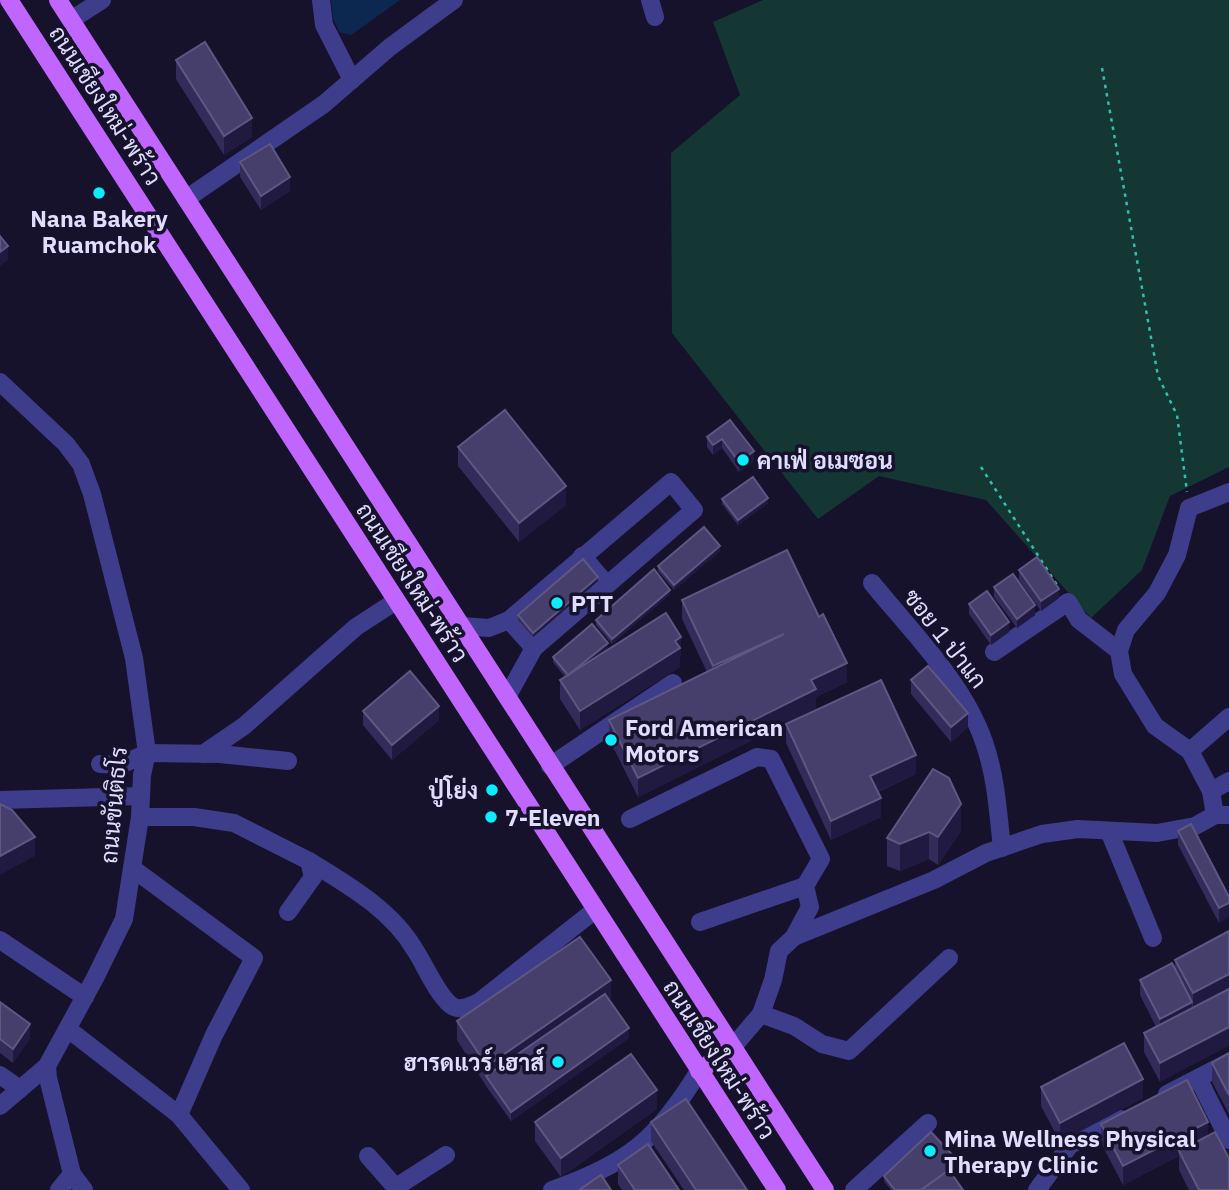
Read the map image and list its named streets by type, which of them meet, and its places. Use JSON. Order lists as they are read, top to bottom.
{
  "streets": {
    "main road": ["ถนนเชียงใหม่-พร้าว"],
    "street": ["ซอย 1 ป่าแก", "ถนนขันติธโร"]
  },
  "places": [
    "Nana Bakery Ruamchok",
    "คาเฟ่ อเมซอน",
    "PTT",
    "Ford American Motors",
    "ปู่โย่ง",
    "7-Eleven",
    "ฮารดแวร์ เฮาส์",
    "Mina Wellness Physical Therapy Clinic"
  ]
}
